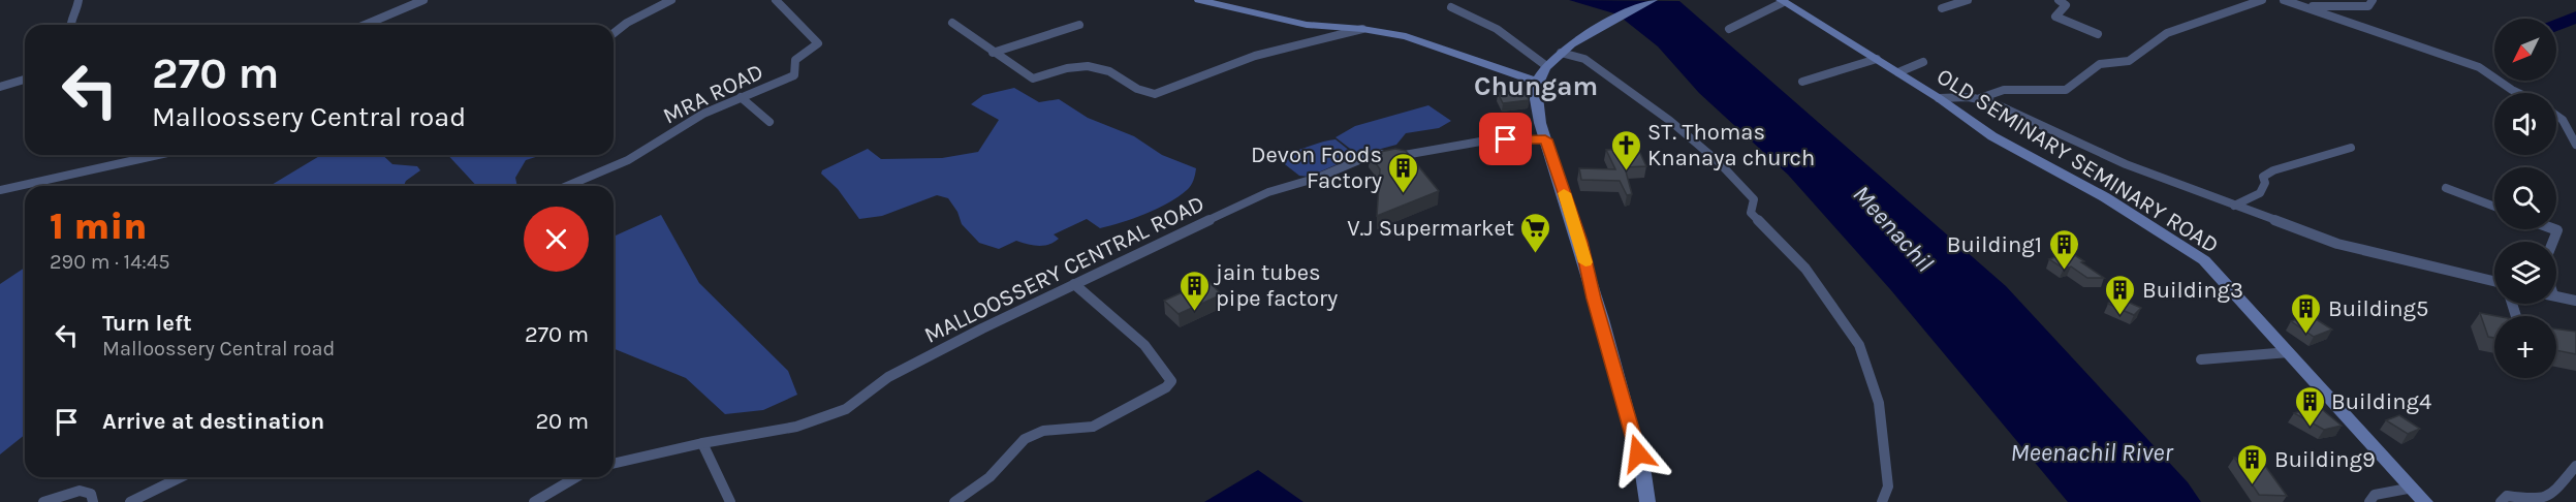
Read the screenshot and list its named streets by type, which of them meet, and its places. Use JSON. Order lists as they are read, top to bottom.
{
  "streets": {
    "main road": ["OLD SEMINARY SEMINARY ROAD"],
    "street": ["MRA ROAD", "MALLOOSSERY CENTRAL ROAD"]
  },
  "districts": ["Chungam"],
  "water": ["Meenachil", "Meenachil River"],
  "places": {
    "church": ["ST. Thomas Knanaya church"],
    "building": [
      "Devon Foods Factory",
      "Building1",
      "jain tubes pipe factory",
      "Building3",
      "Building5",
      "Building4",
      "Building9"
    ],
    "supermarket": ["V.J Supermarket"]
  },
  "north": "bottom left",
  "page": {
    "map_buttons": "+",
    "turn": ["270 m", "Malloossery Central road"],
    "heading": ["1 min", "290 m · 14:45"],
    "list": [
      {
        "name": "Turn left",
        "note": "Malloossery Central road",
        "value": "270 m"
      },
      {
        "name": "Arrive at destination",
        "value": "20 m"
      }
    ]
  }
}
